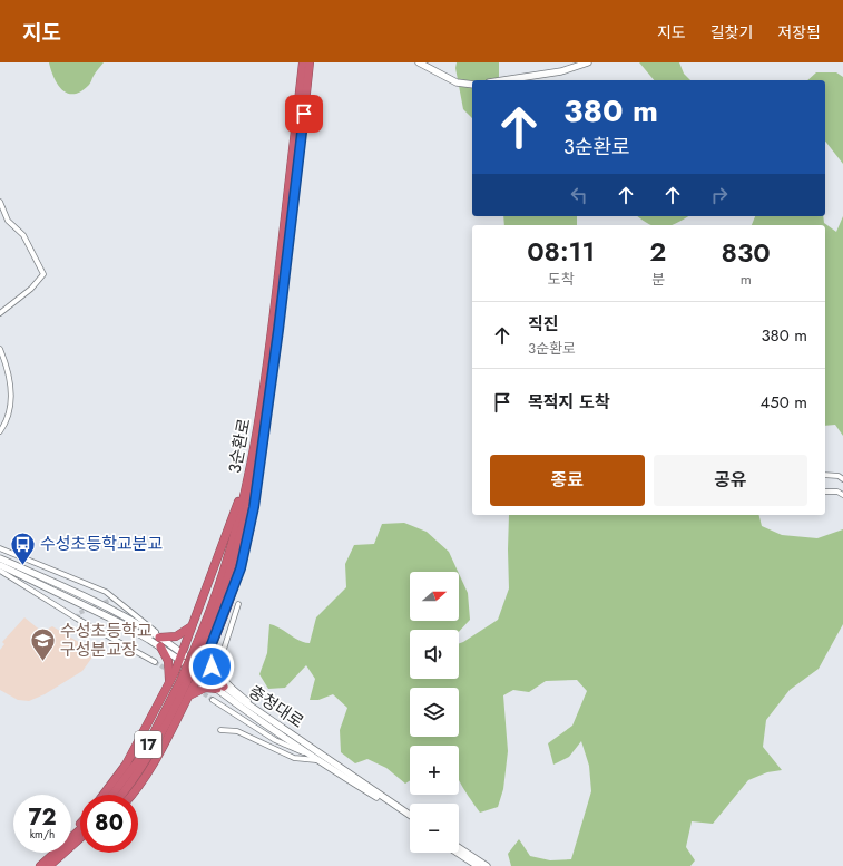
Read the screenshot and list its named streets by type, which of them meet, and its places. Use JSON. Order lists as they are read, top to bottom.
{
  "streets": {
    "highway": ["3순환로", "17"],
    "main road": ["충청대로"]
  },
  "places": {
    "bus stop": ["수성초등학교분교"],
    "school or university": ["수성초등학교 구성분교장"]
  },
  "north": "right",
  "page": {
    "header": "지도",
    "nav": ["지도", "길찾기", "저장됨"],
    "turn": ["380 m", "3순환로"],
    "eta": [
      "08:11",
      "도착",
      "2",
      "분",
      "830",
      "m"
    ],
    "list": [
      {
        "name": "직진",
        "note": "3순환로",
        "value": "380 m"
      },
      {
        "name": "목적지 도착",
        "value": "450 m"
      }
    ],
    "buttons": ["종료", "공유"],
    "map_buttons": ["+", "−"],
    "speed": "72 km/h",
    "limit": "80"
  }
}
